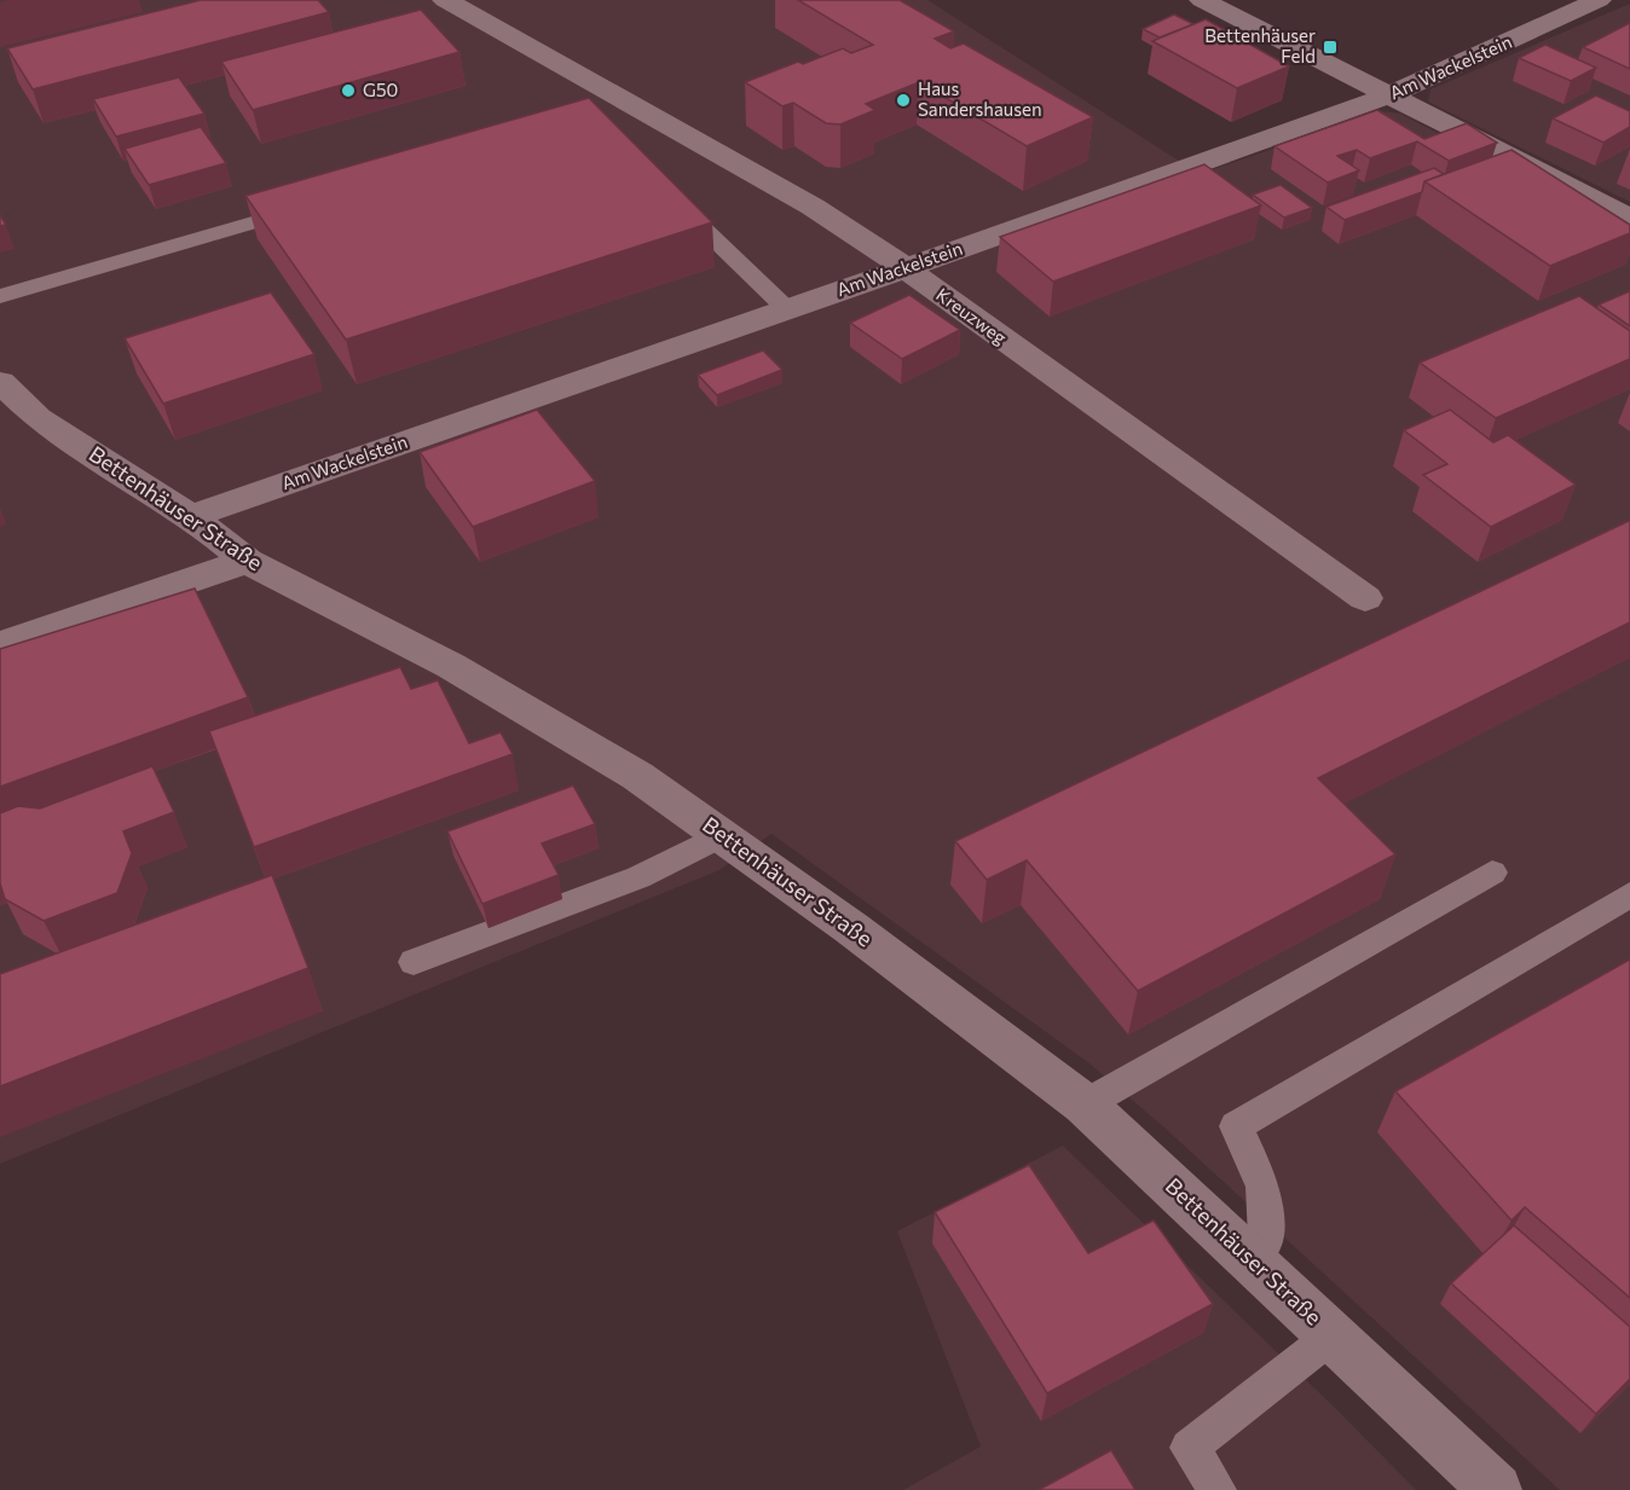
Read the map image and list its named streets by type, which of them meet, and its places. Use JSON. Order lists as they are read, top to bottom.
{
  "streets": {
    "street": ["Am Wackelstein", "Kreuzweg", "Bettenhäuser Straße"]
  },
  "crossings": [
    ["Am Wackelstein", "Kreuzweg"],
    ["Am Wackelstein", "Bettenhäuser Straße"]
  ],
  "places": {
    "transit": ["Bettenhäuser Feld"],
    "other": ["G50", "Haus Sandershausen"]
  }
}
